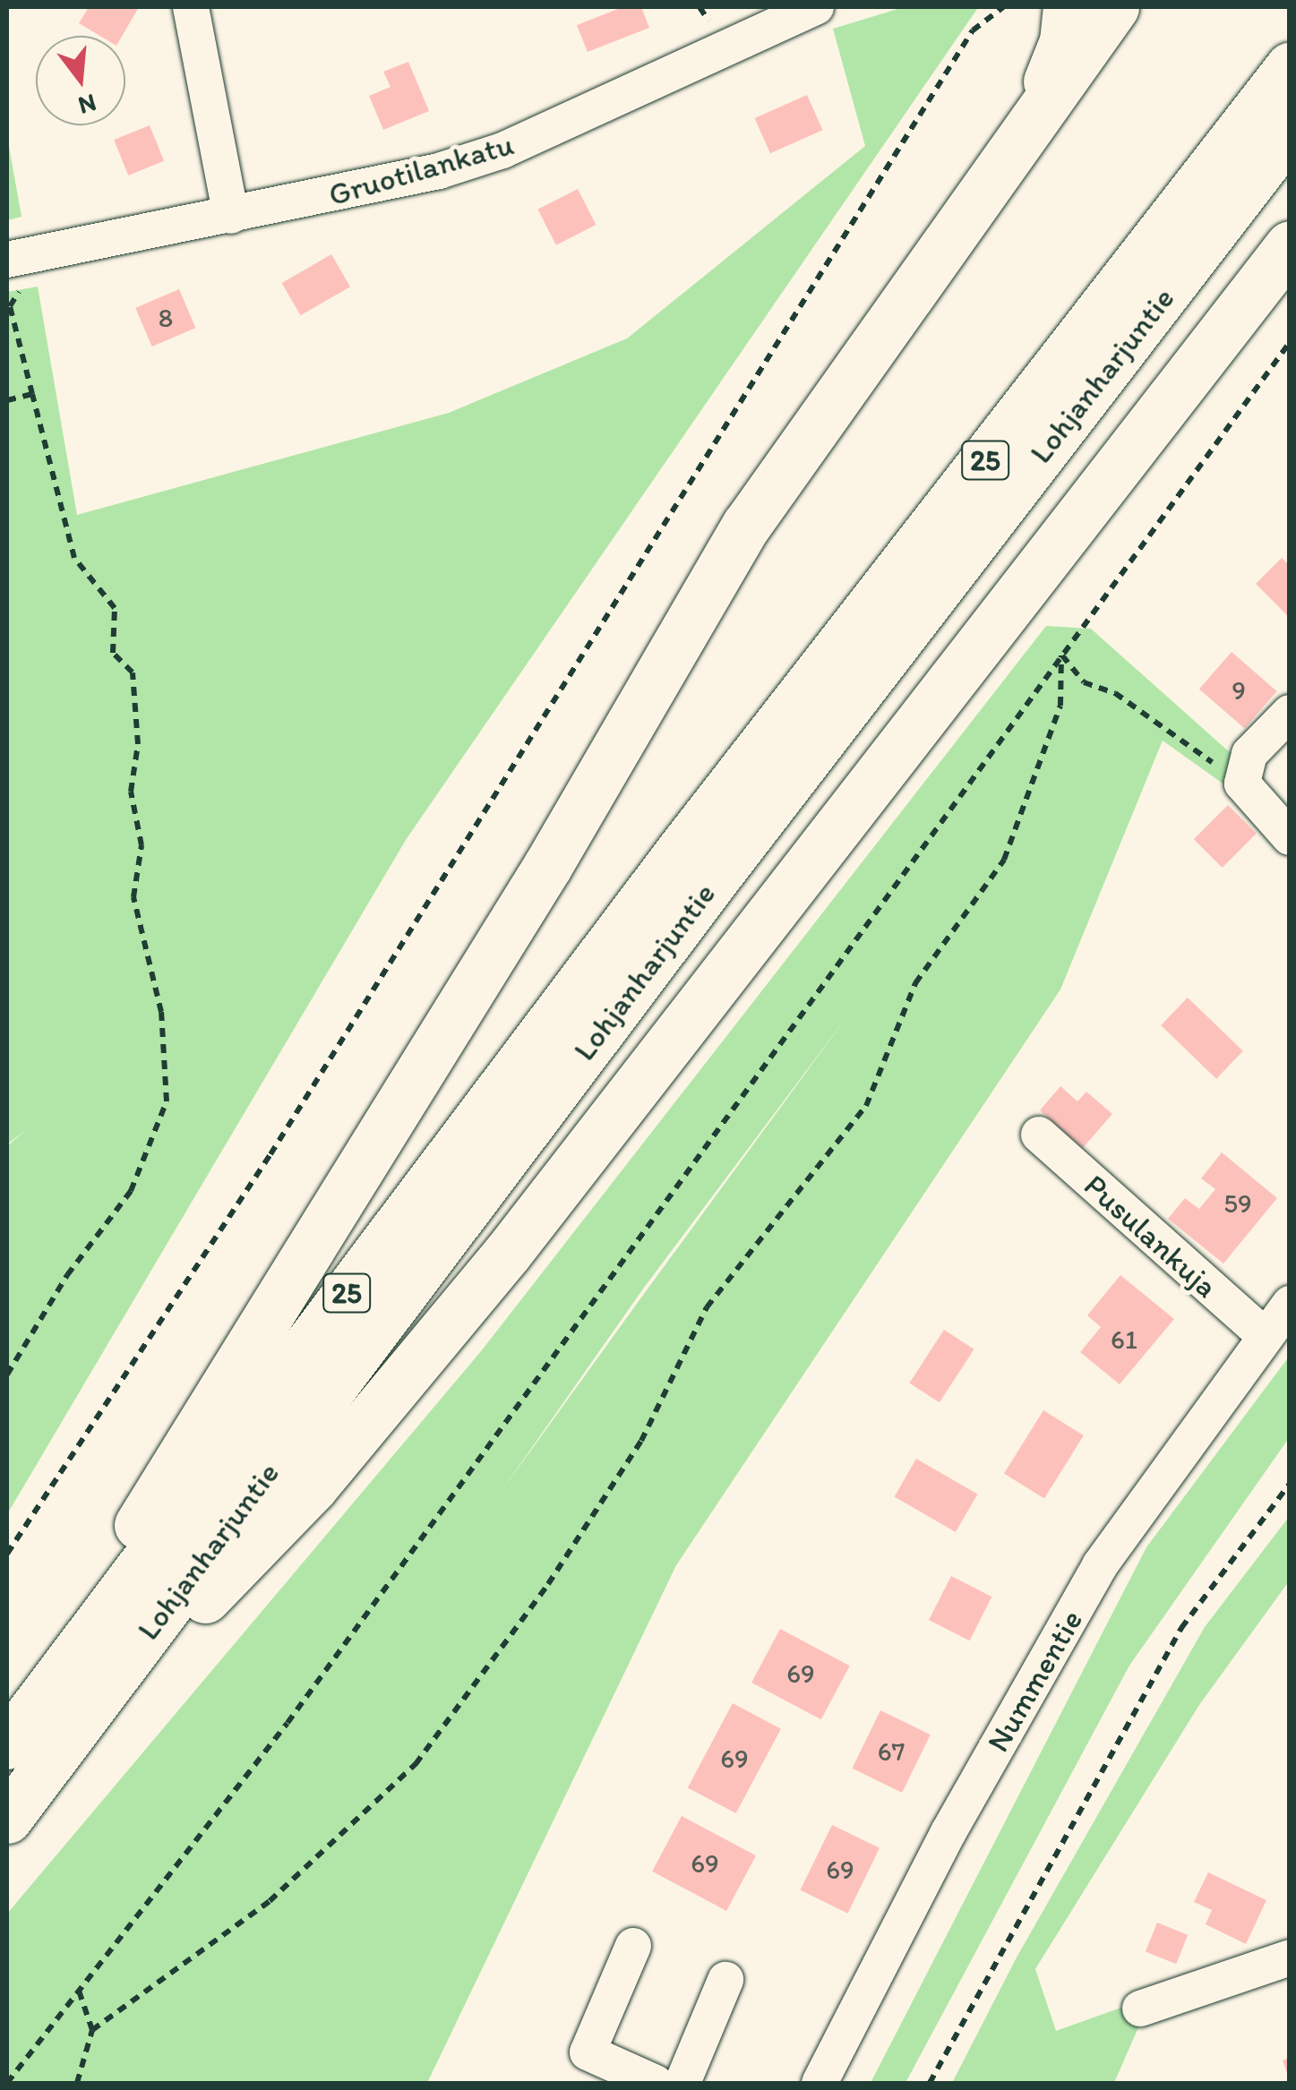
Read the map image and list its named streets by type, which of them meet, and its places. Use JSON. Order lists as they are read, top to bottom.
{
  "streets": {
    "highway": ["Lohjanharjuntie", "25"],
    "street": ["Gruotilankatu", "Pusulankuja", "Nummentie"]
  },
  "crossings": [
    ["Pusulankuja", "Nummentie"]
  ],
  "house_numbers": [
    "8",
    "9",
    "59",
    "61",
    "69",
    "67",
    "69",
    "69",
    "69"
  ],
  "north": "bottom"
}
